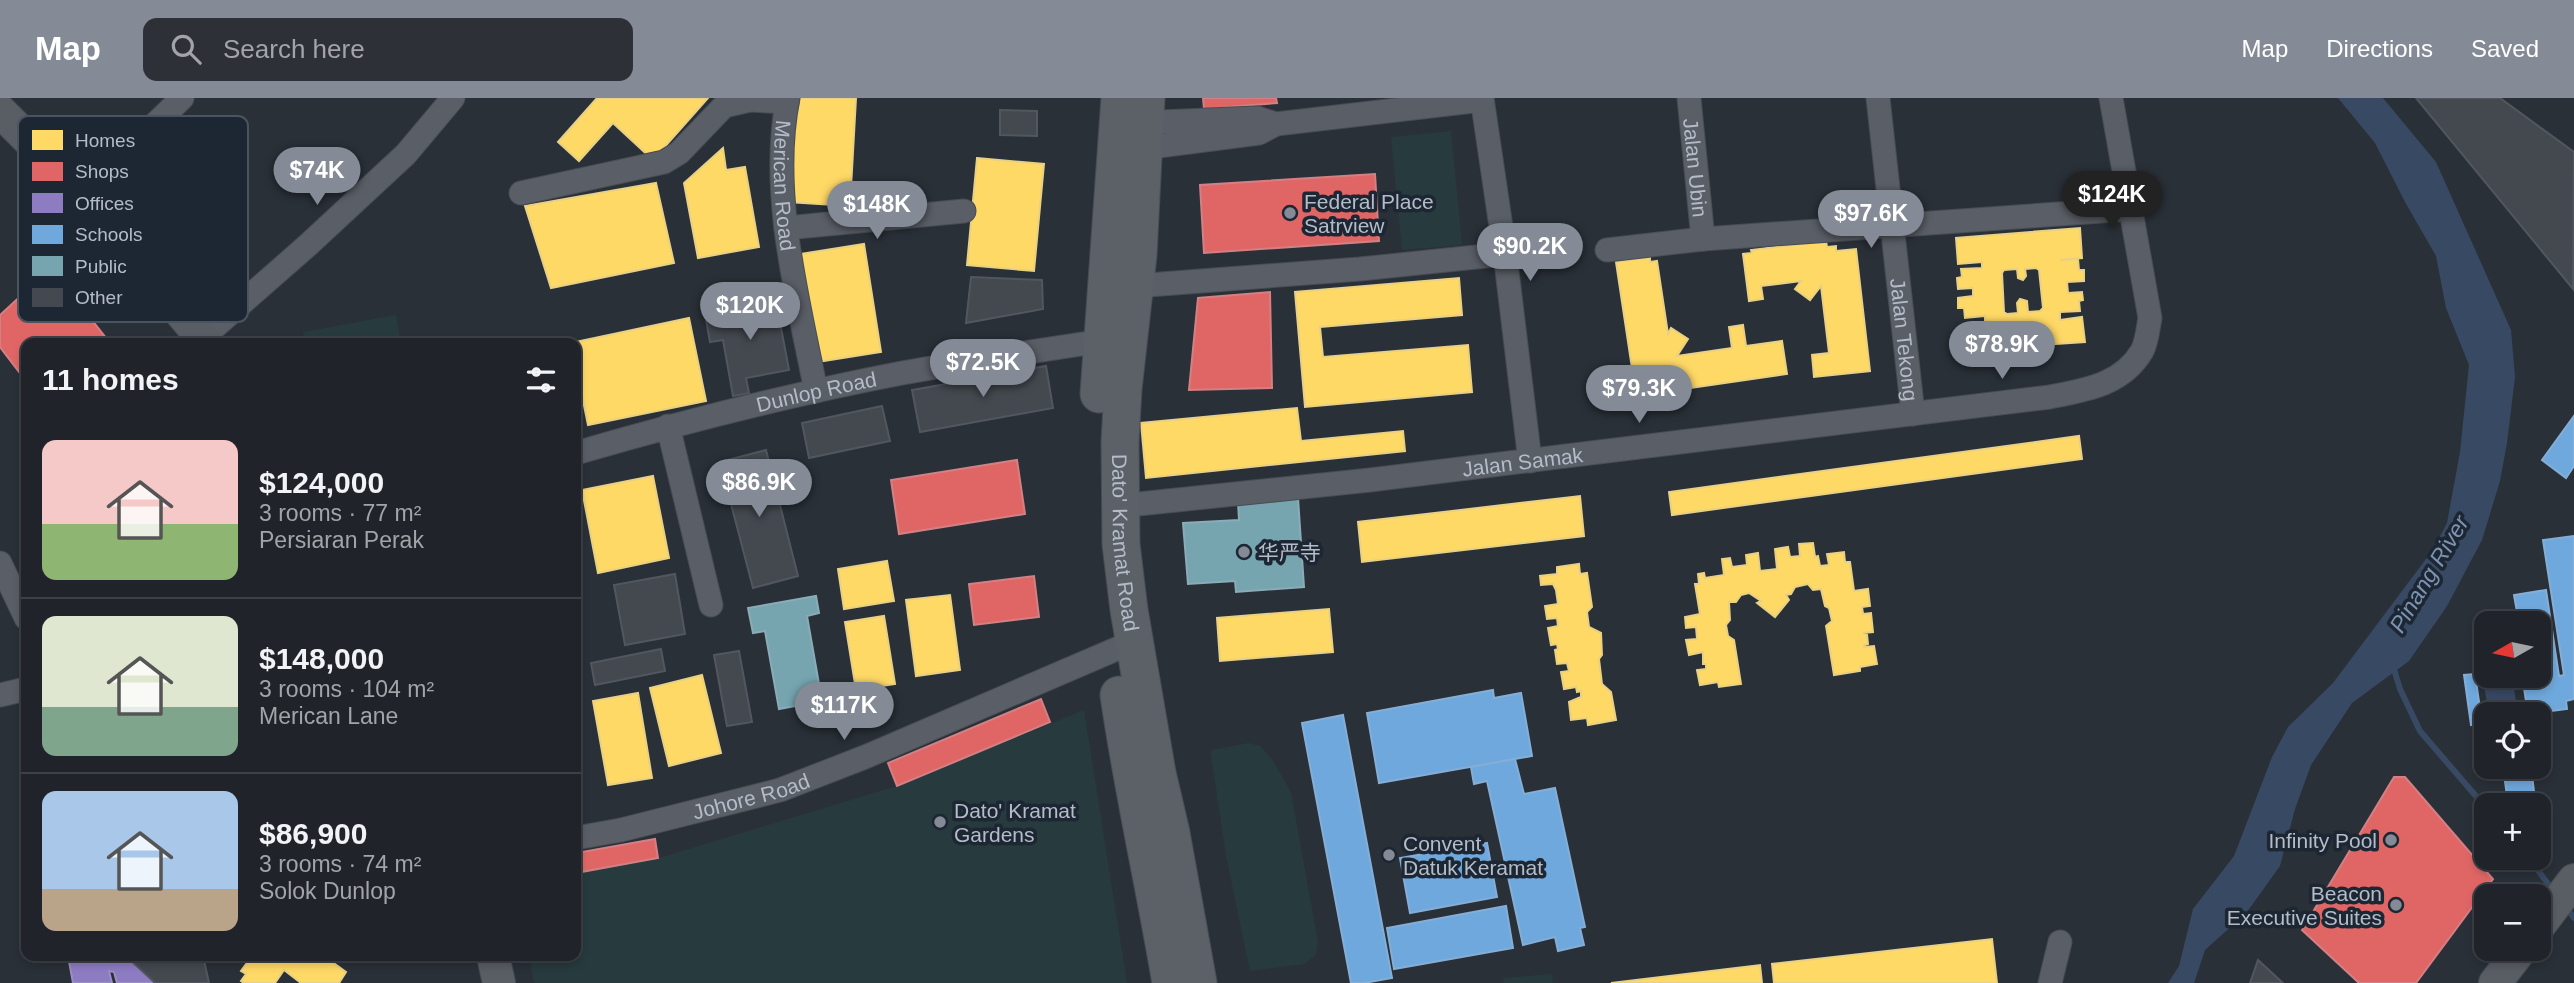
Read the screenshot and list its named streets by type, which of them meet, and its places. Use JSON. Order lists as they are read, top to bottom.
{
  "streets": {
    "main road": ["Dato' Kramat Road"],
    "street": [
      "Jalan Ubin",
      "Merican Road",
      "Jalan Tekong",
      "Dunlop Road",
      "Jalan Samak",
      "Johore Road"
    ]
  },
  "crossings": [
    ["Merican Road", "Dunlop Road"],
    ["Jalan Tekong", "Jalan Samak"],
    ["Dunlop Road", "Dato' Kramat Road"],
    ["Jalan Samak", "Dato' Kramat Road"],
    ["Dato' Kramat Road", "Johore Road"]
  ],
  "water": ["Pinang River"],
  "places": [
    "Federal Place Satrview",
    "华严寺",
    "Dato' Kramat Gardens",
    "Infinity Pool",
    "Convent Datuk Keramat",
    "Beacon Executive Suites"
  ],
  "legend": [
    "Homes",
    "Shops",
    "Offices",
    "Schools",
    "Public",
    "Other"
  ],
  "north": "left",
  "page": {
    "header": "Map",
    "search": "Search here",
    "nav": ["Map", "Directions", "Saved"],
    "price": [
      "$74K",
      "$124K",
      "$148K",
      "$97.6K",
      "$90.2K",
      "$120K",
      "$78.9K",
      "$72.5K",
      "$79.3K",
      "$86.9K",
      "$117K"
    ],
    "heading": "11 homes",
    "list": [
      {
        "name": "$124,000",
        "note": "3 rooms · 77 m² · Persiaran Perak"
      },
      {
        "name": "$148,000",
        "note": "3 rooms · 104 m² · Merican Lane"
      },
      {
        "name": "$86,900",
        "note": "3 rooms · 74 m² · Solok Dunlop"
      }
    ],
    "map_buttons": ["+", "−"]
  }
}
